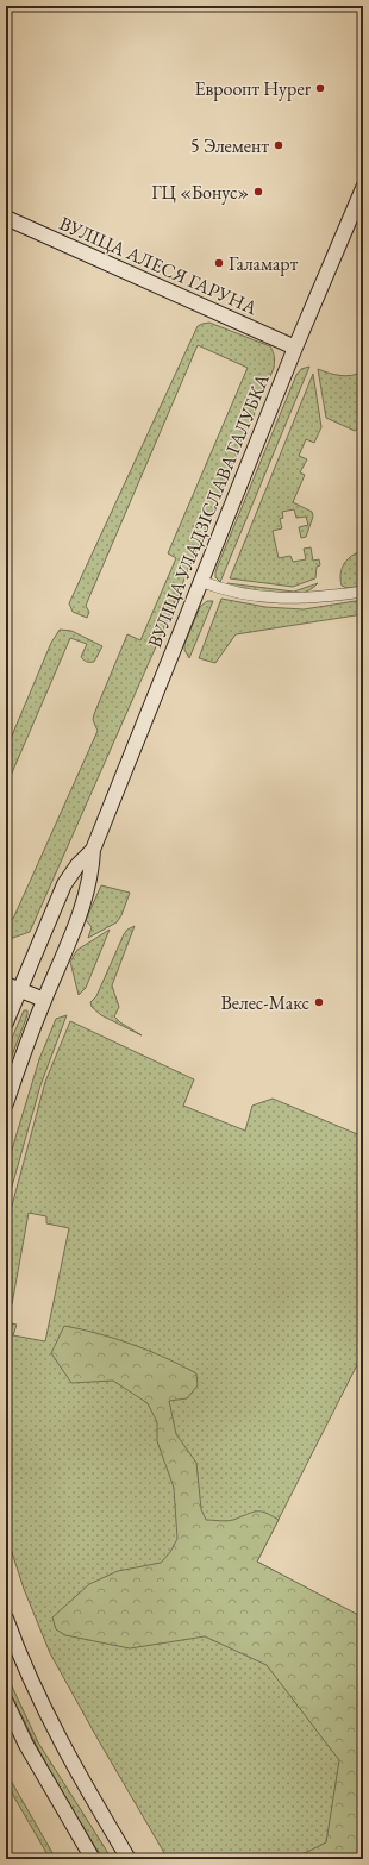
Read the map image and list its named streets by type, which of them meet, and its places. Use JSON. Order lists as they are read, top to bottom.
{
  "streets": {
    "main road": ["ВУЛІЦА АЛЕСЯ ГАРУНА", "ВУЛІЦА УЛАДЗІСЛАВА ГАЛУБКА"]
  },
  "crossings": [
    ["ВУЛІЦА АЛЕСЯ ГАРУНА", "ВУЛІЦА УЛАДЗІСЛАВА ГАЛУБКА"]
  ],
  "places": [
    "Евроопт Hyper",
    "5 Элемент",
    "ГЦ «Бонус»",
    "Галамарт",
    "Велес-Макс"
  ]
}
